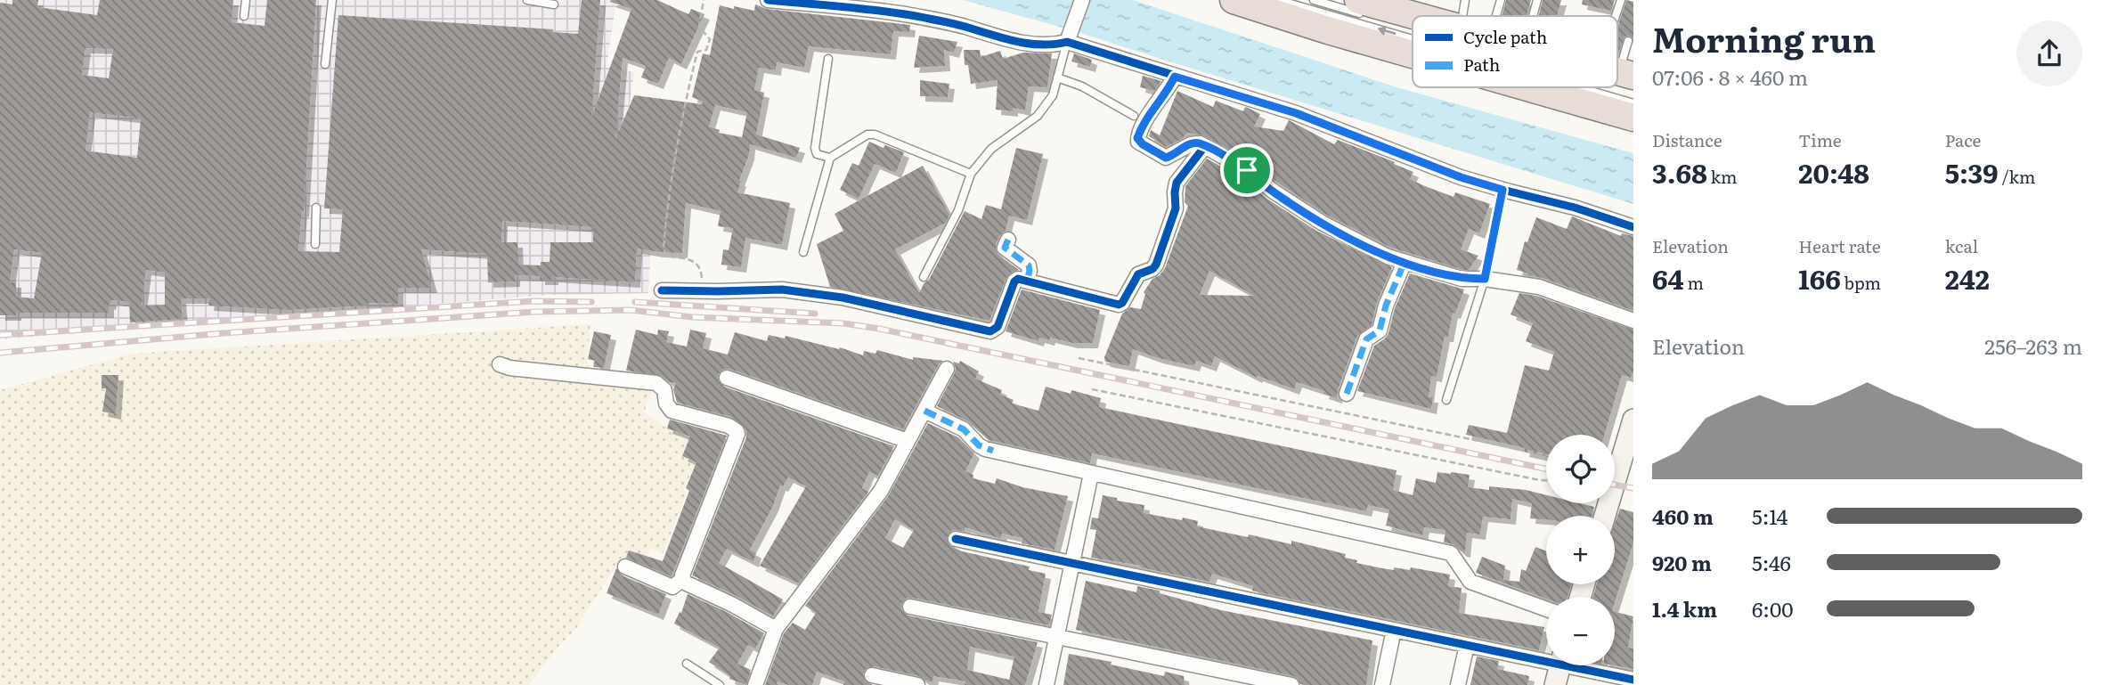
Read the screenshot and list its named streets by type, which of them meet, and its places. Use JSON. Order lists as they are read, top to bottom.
{
  "legend": ["Cycle path", "Path"],
  "page": {
    "heading": ["Morning run", "07:06 · 8 × 460 m"],
    "stats": [
      ["Distance", "3.68 km"],
      ["Time", "20:48"],
      ["Pace", "5:39 /km"],
      ["Elevation", "64 m"],
      ["Heart rate", "166 bpm"],
      ["kcal", "242"]
    ],
    "chart": ["Elevation", "256–263 m"],
    "map_buttons": ["+", "−"],
    "list": [
      {
        "name": "460 m",
        "note": "5:14"
      },
      {
        "name": "920 m",
        "note": "5:46"
      },
      {
        "name": "1.4 km",
        "note": "6:00"
      }
    ]
  }
}
